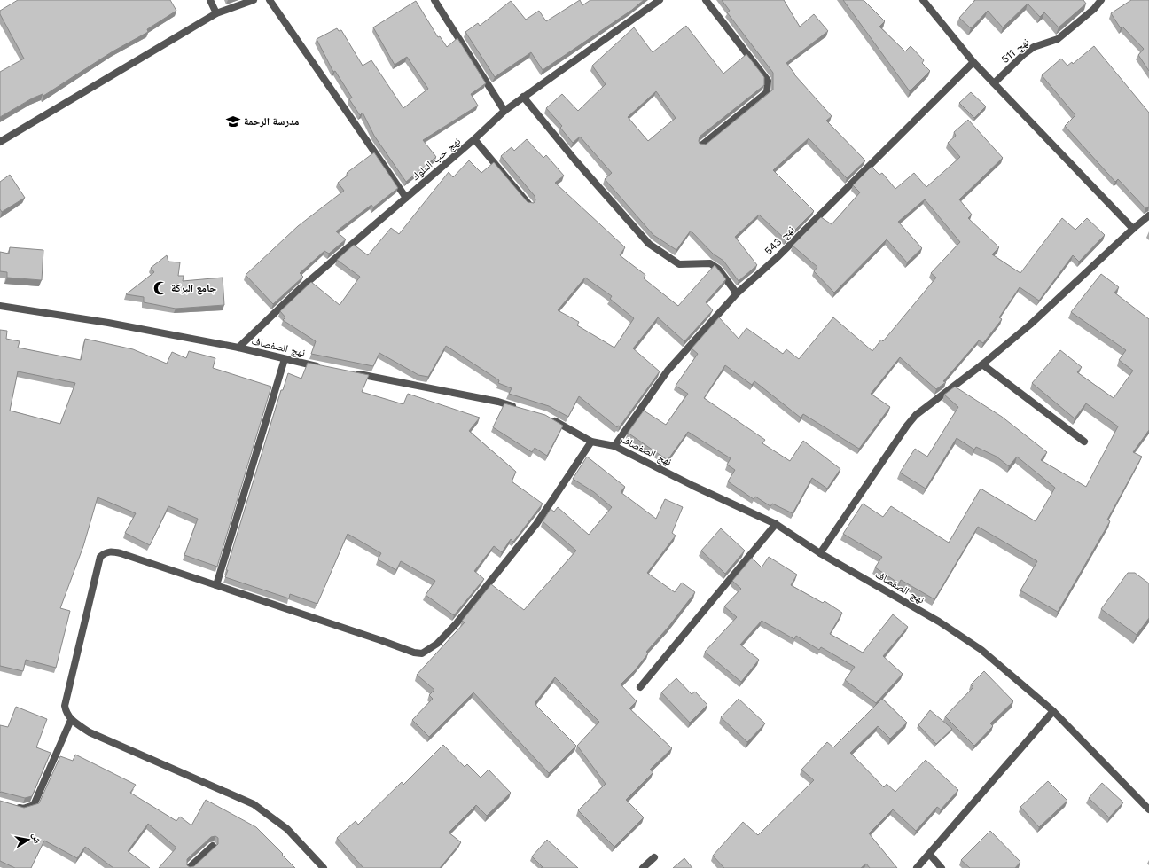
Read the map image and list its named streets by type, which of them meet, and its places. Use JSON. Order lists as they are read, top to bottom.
{
  "streets": {
    "street": [
      "نهج 511",
      "نهج حب الملوك",
      "نهج 543",
      "نهج الصفصاف"
    ]
  },
  "crossings": [
    ["نهج حب الملوك", "نهج الصفصاف"],
    ["نهج 543", "نهج الصفصاف"]
  ],
  "places": {
    "school or university": ["مدرسة الرحمة"],
    "mosque": ["جامع البركة"]
  },
  "north": "right"
}
